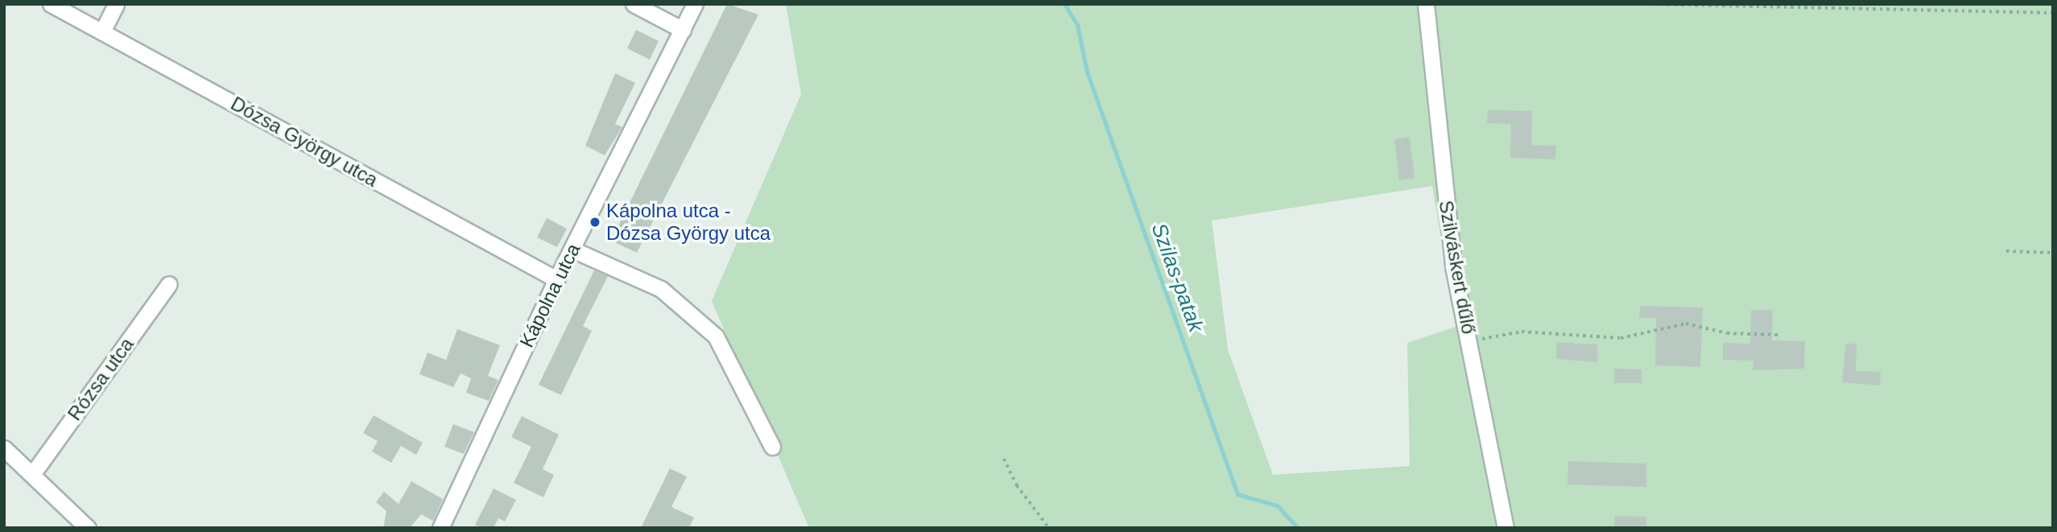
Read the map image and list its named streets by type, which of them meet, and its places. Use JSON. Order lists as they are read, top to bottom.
{
  "streets": {
    "street": [
      "Dózsa György utca",
      "Szilváskert dűlő",
      "Kápolna utca",
      "Rózsa utca"
    ]
  },
  "crossings": [
    ["Dózsa György utca", "Kápolna utca"]
  ],
  "water": ["Szilas-patak"],
  "places": ["Kápolna utca - Dózsa György utca"]
}
